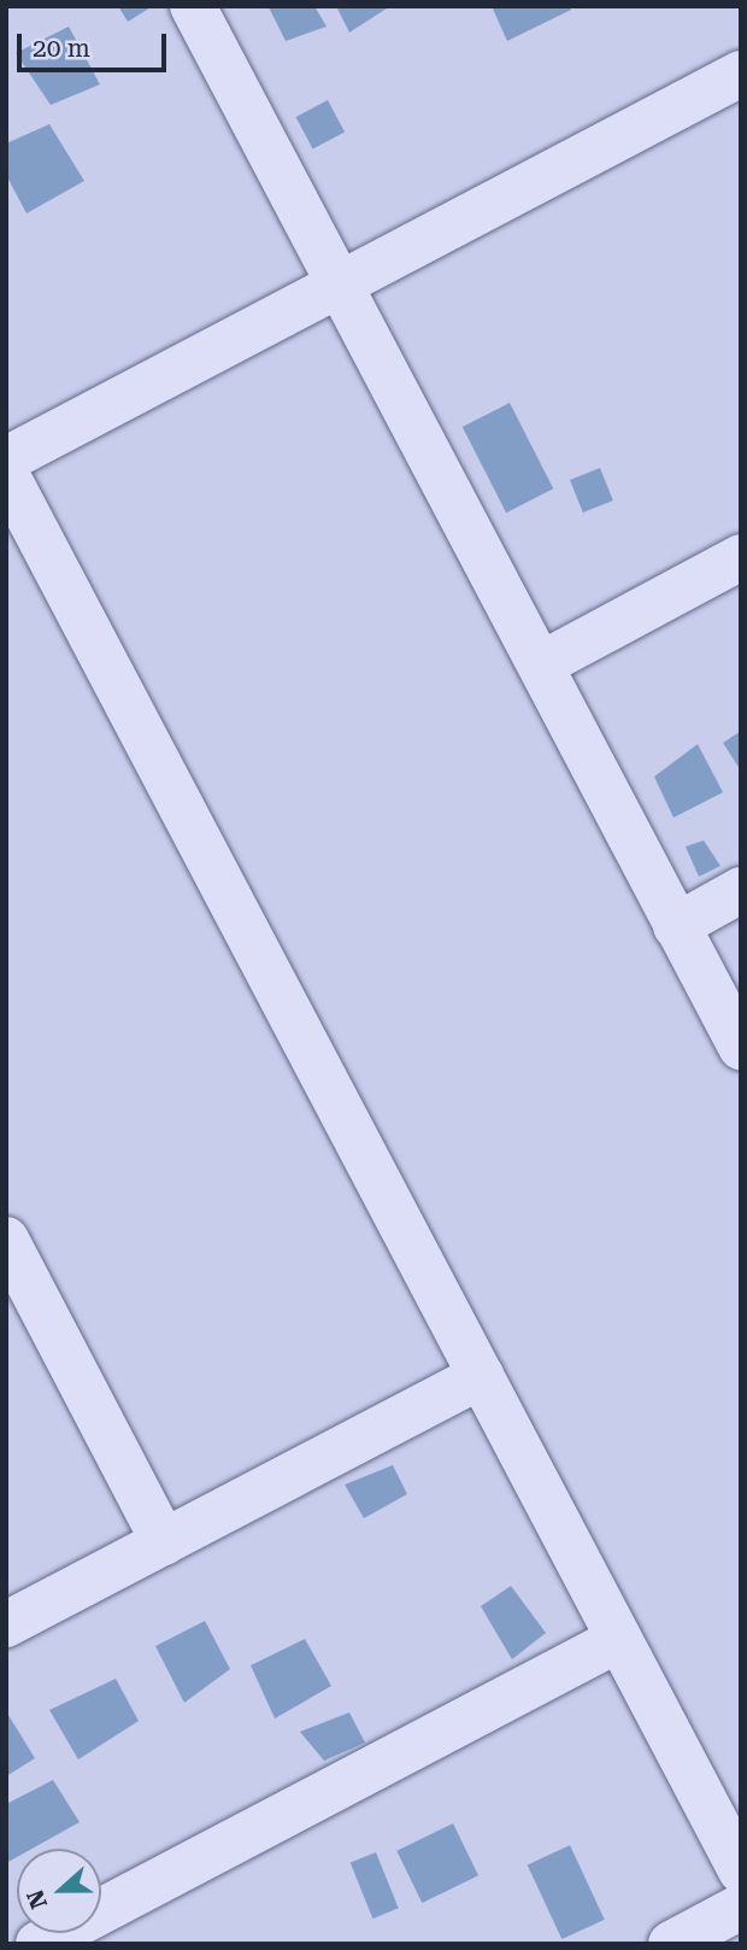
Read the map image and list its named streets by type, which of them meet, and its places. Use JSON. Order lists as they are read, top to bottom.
{
  "scale_bar": "20 m",
  "north": "left"
}
